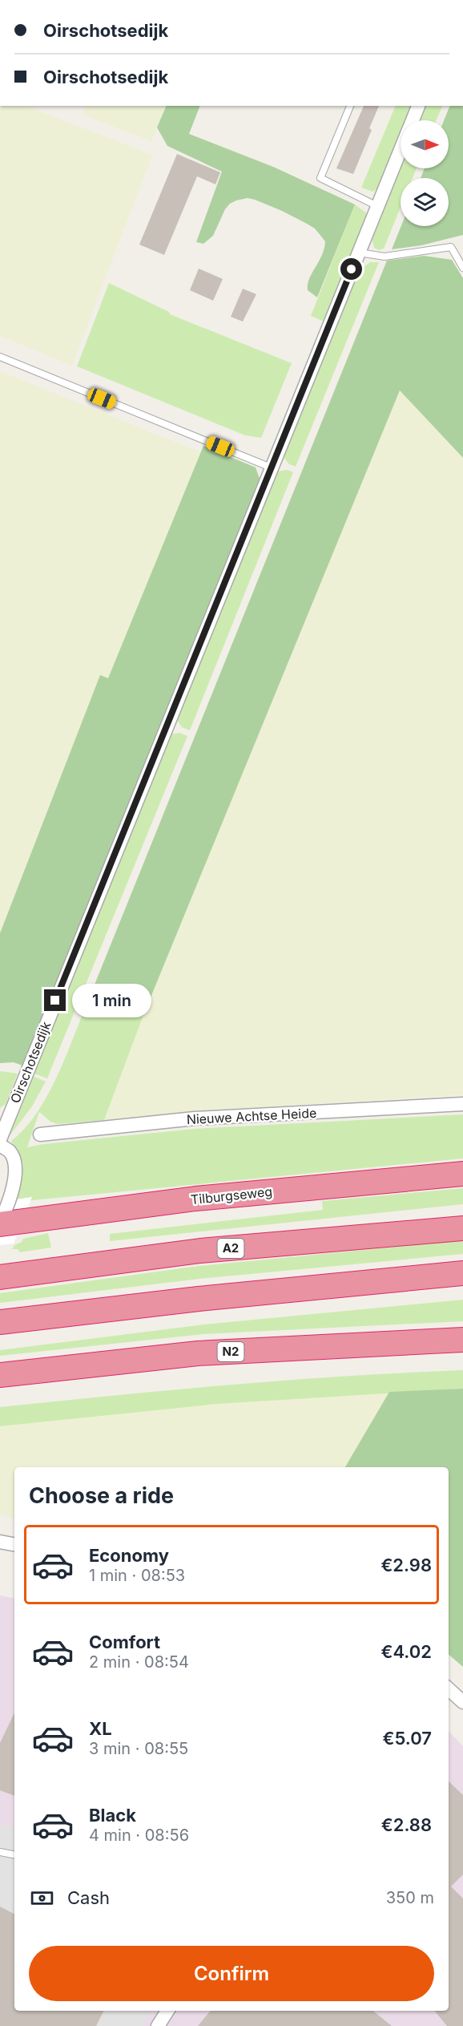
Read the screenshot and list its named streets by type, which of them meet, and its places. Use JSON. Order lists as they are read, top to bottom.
{
  "streets": {
    "highway": ["Tilburgseweg", "A2", "N2"],
    "street": ["Oirschotsedijk", "Nieuwe Achtse Heide"]
  },
  "north": "right",
  "page": {
    "banner": ["Oirschotsedijk", "Oirschotsedijk"],
    "bubble": "1 min",
    "heading": "Choose a ride",
    "list": [
      {
        "name": "Economy",
        "note": "1 min · 08:53",
        "value": "€2.98"
      },
      {
        "name": "Comfort",
        "note": "2 min · 08:54",
        "value": "€4.02"
      },
      {
        "name": "XL",
        "note": "3 min · 08:55",
        "value": "€5.07"
      },
      {
        "name": "Black",
        "note": "4 min · 08:56",
        "value": "€2.88"
      }
    ],
    "pay": ["Cash", "350 m"],
    "buttons": "Confirm"
  }
}
